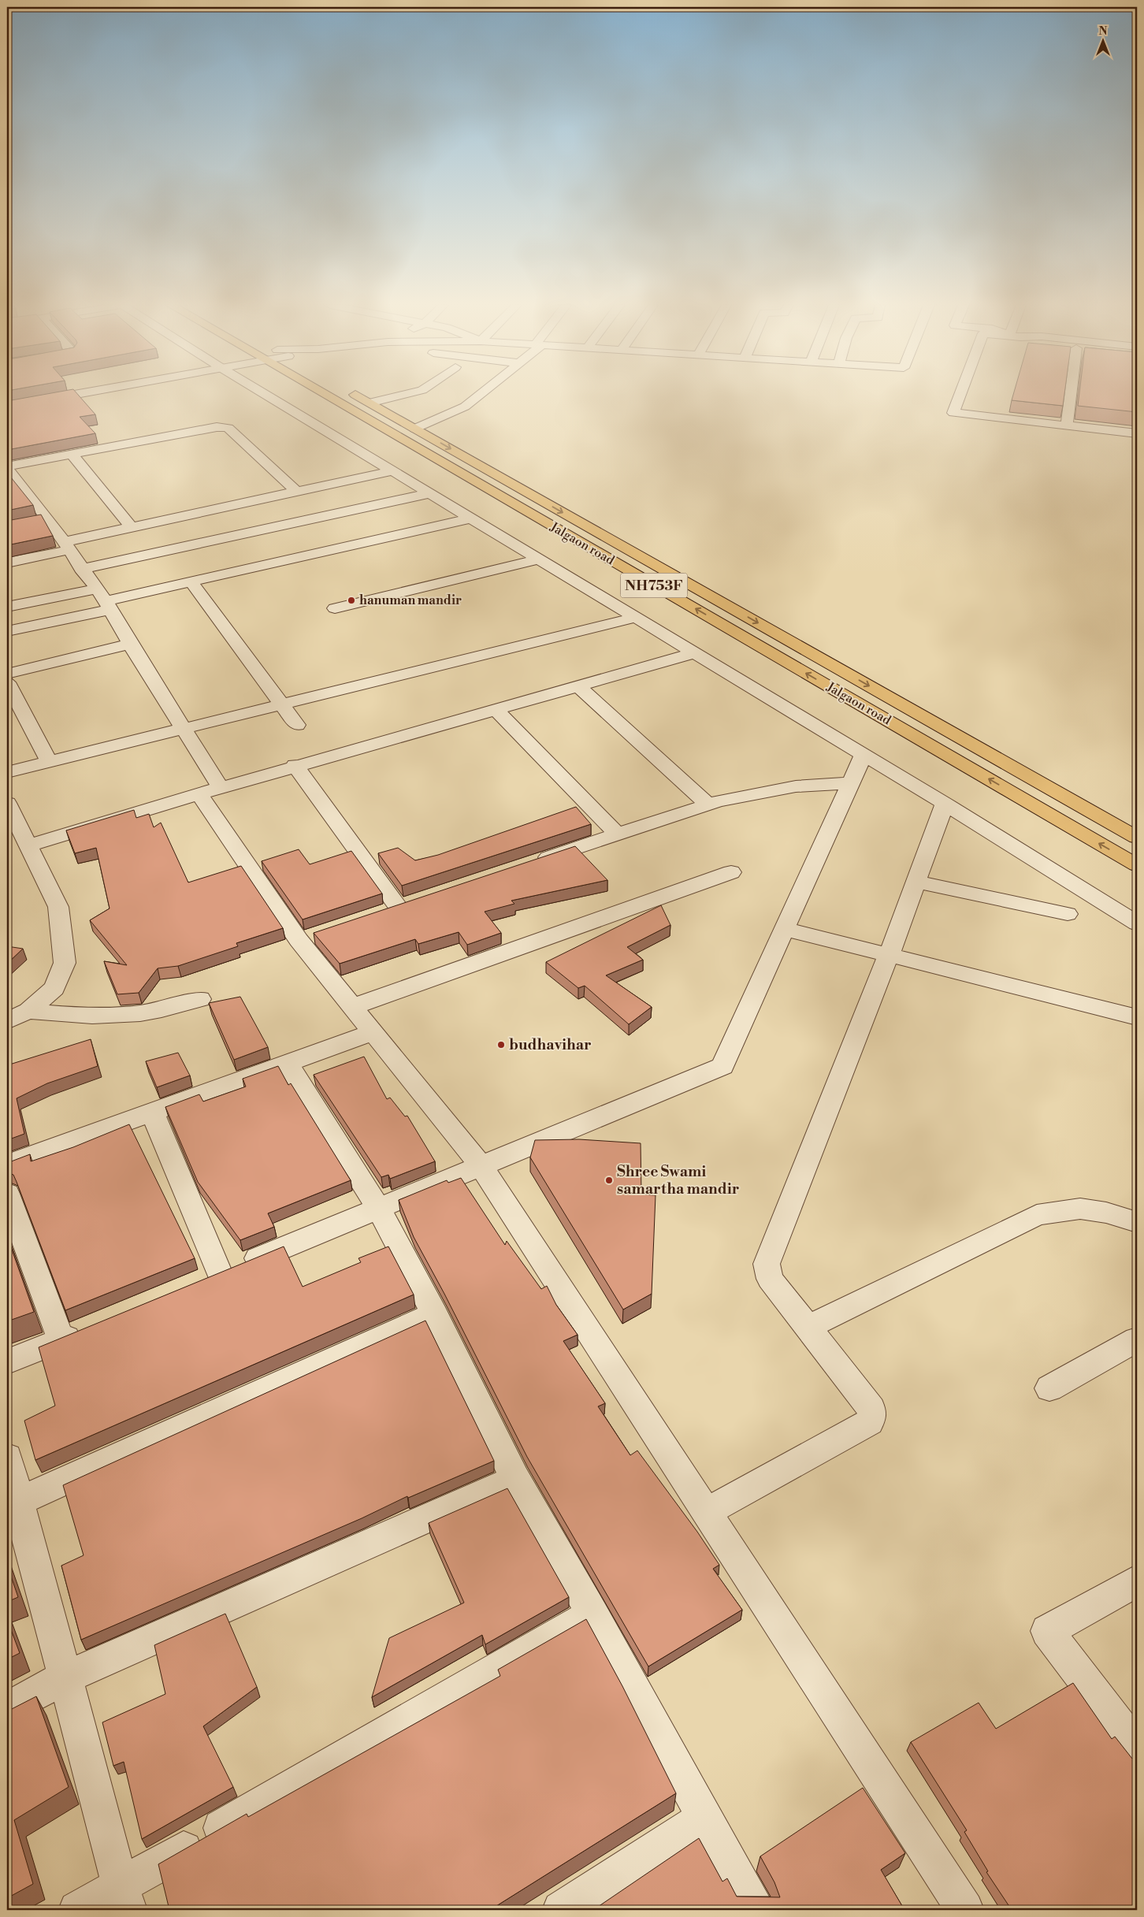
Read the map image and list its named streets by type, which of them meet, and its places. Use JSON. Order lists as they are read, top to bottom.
{
  "streets": {
    "highway": ["Jalgaon road", "NH753F"]
  },
  "places": ["hanuman mandir", "budhavihar", "Shree Swami samartha mandir"],
  "north": "top"
}
